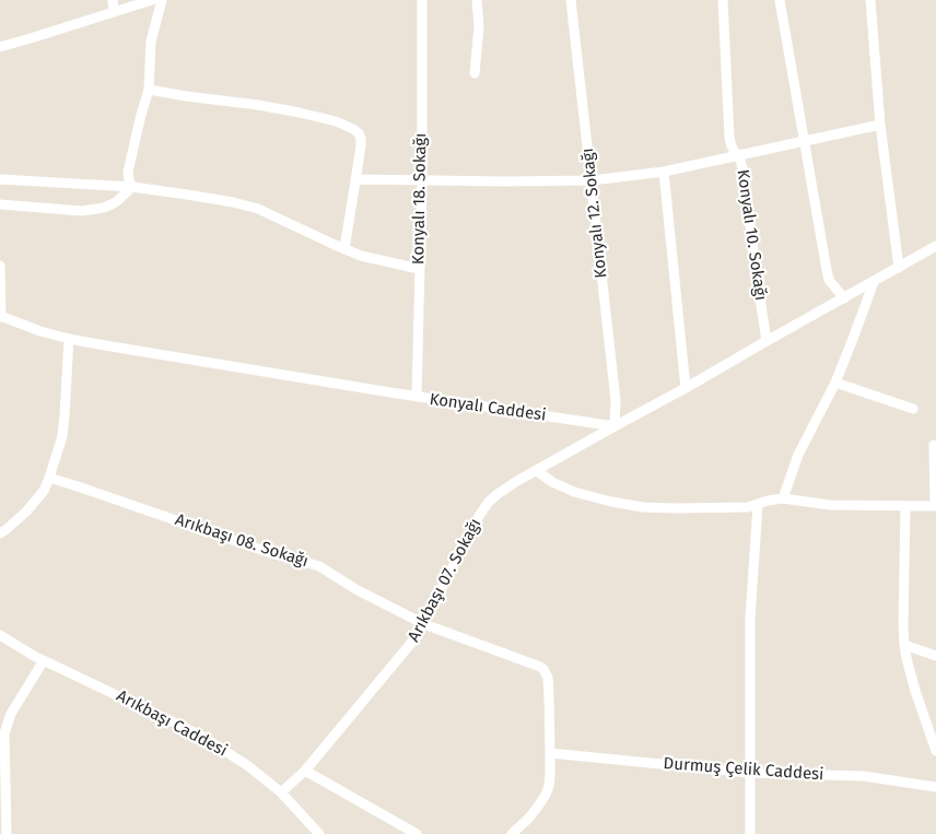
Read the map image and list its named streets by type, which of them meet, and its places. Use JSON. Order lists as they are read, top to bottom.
{
  "streets": {
    "street": [
      "Konyalı 18. Sokağı",
      "Konyalı 12. Sokağı",
      "Konyalı 10. Sokağı",
      "Konyalı Caddesi",
      "Arıkbaşı 08. Sokağı",
      "Arıkbaşı 07. Sokağı",
      "Arıkbaşı Caddesi",
      "Durmuş Çelik Caddesi"
    ]
  },
  "crossings": [
    ["Konyalı 18. Sokağı", "Konyalı Caddesi"],
    ["Konyalı 12. Sokağı", "Konyalı Caddesi"],
    ["Konyalı 12. Sokağı", "Arıkbaşı 07. Sokağı"],
    ["Konyalı Caddesi", "Arıkbaşı 07. Sokağı"],
    ["Arıkbaşı 08. Sokağı", "Arıkbaşı 07. Sokağı"],
    ["Arıkbaşı 08. Sokağı", "Durmuş Çelik Caddesi"]
  ]
}
